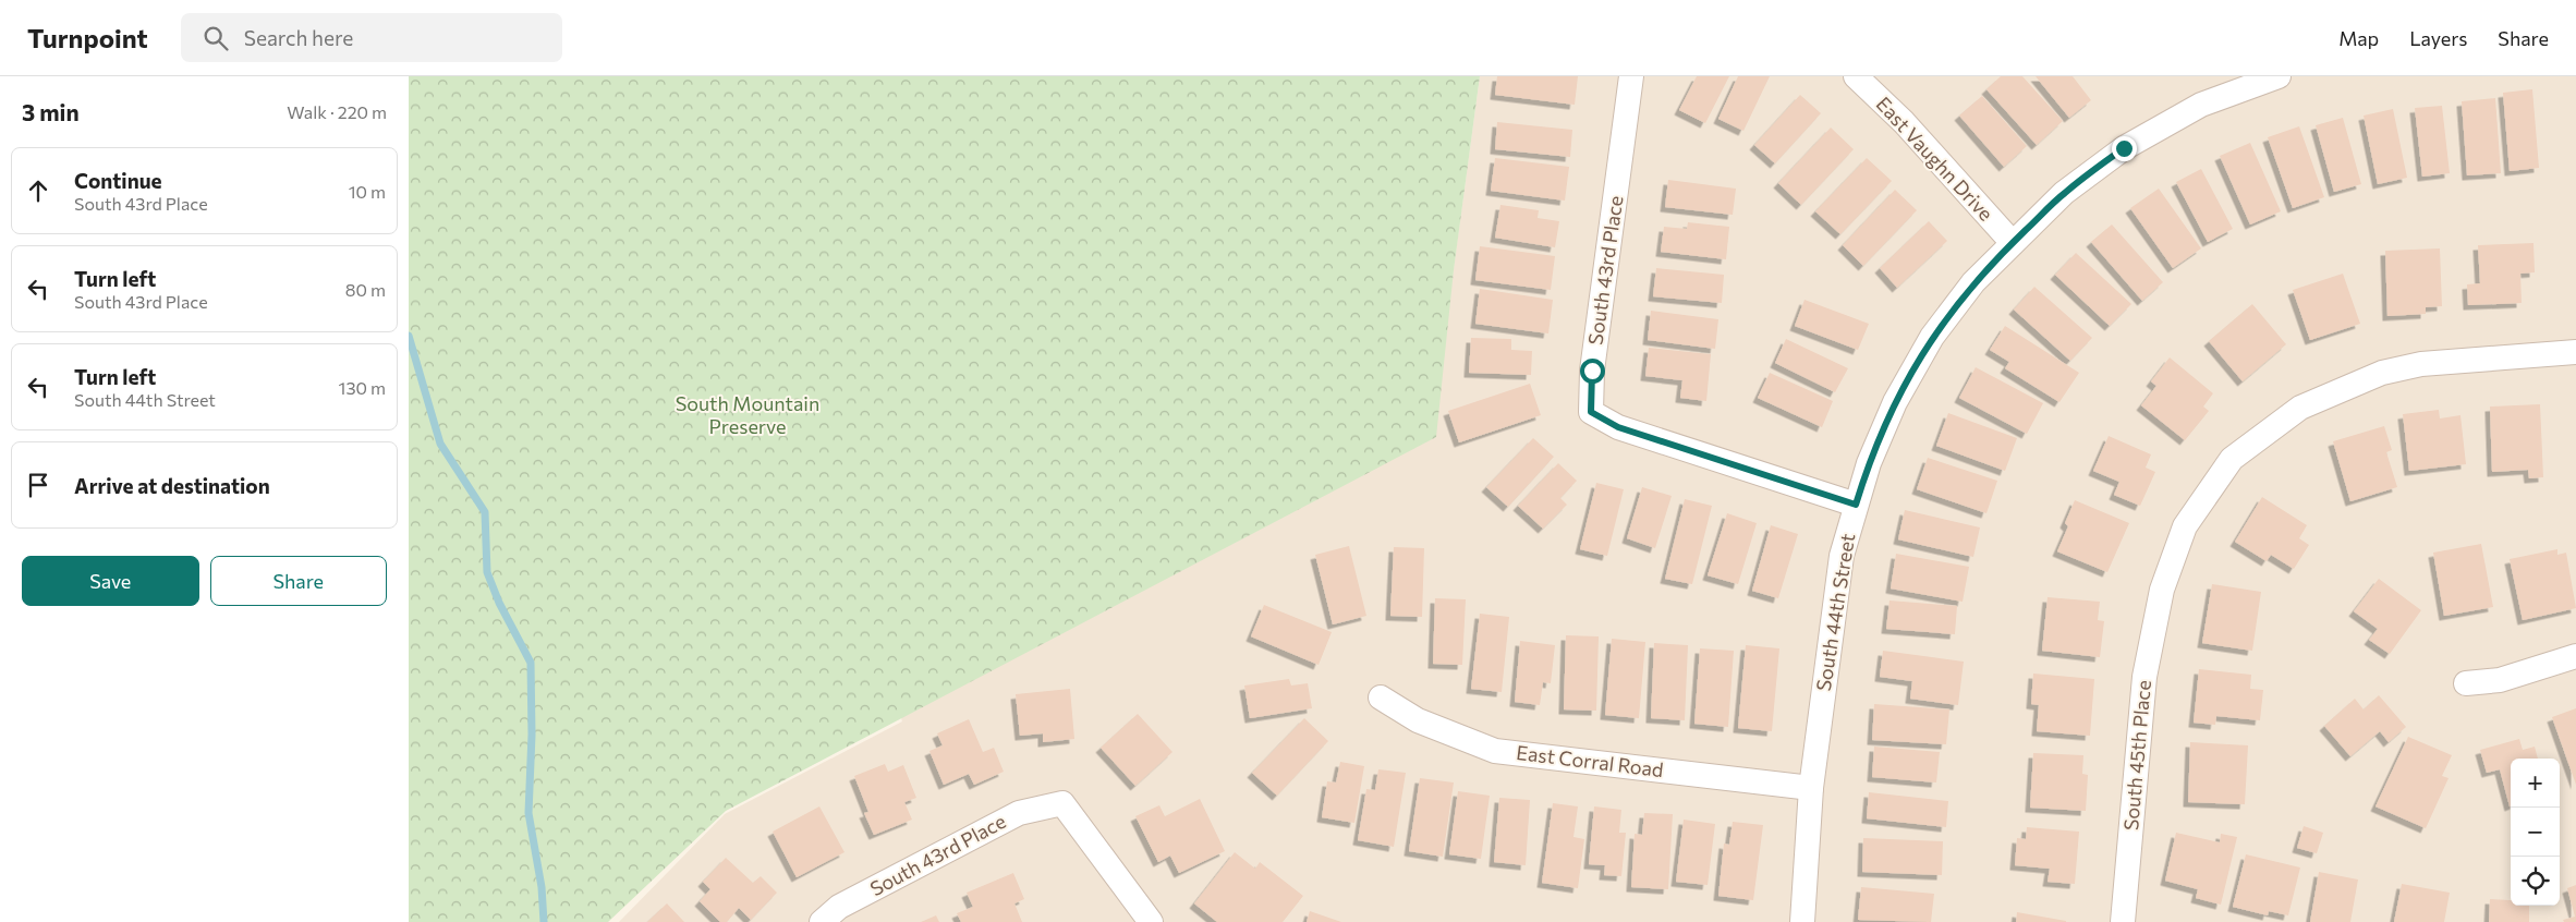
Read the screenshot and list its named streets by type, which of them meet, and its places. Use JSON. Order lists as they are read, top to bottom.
{
  "streets": {
    "street": [
      "East Vaughn Drive",
      "South 43rd Place",
      "South 44th Street",
      "South 45th Place",
      "East Corral Road"
    ]
  },
  "crossings": [
    ["East Vaughn Drive", "South 44th Street"],
    ["South 43rd Place", "South 44th Street"],
    ["South 44th Street", "East Corral Road"]
  ],
  "parks": ["South Mountain Preserve"],
  "page": {
    "header": "Turnpoint",
    "search": "Search here",
    "nav": ["Map", "Layers", "Share"],
    "heading": ["3 min", "Walk · 220 m"],
    "list": [
      ["Continue", "South 43rd Place", "10 m"],
      ["Turn left", "South 43rd Place", "80 m"],
      ["Turn left", "South 44th Street", "130 m"],
      "Arrive at destination"
    ],
    "buttons": ["Save", "Share"],
    "map_buttons": ["+", "−"]
  }
}
